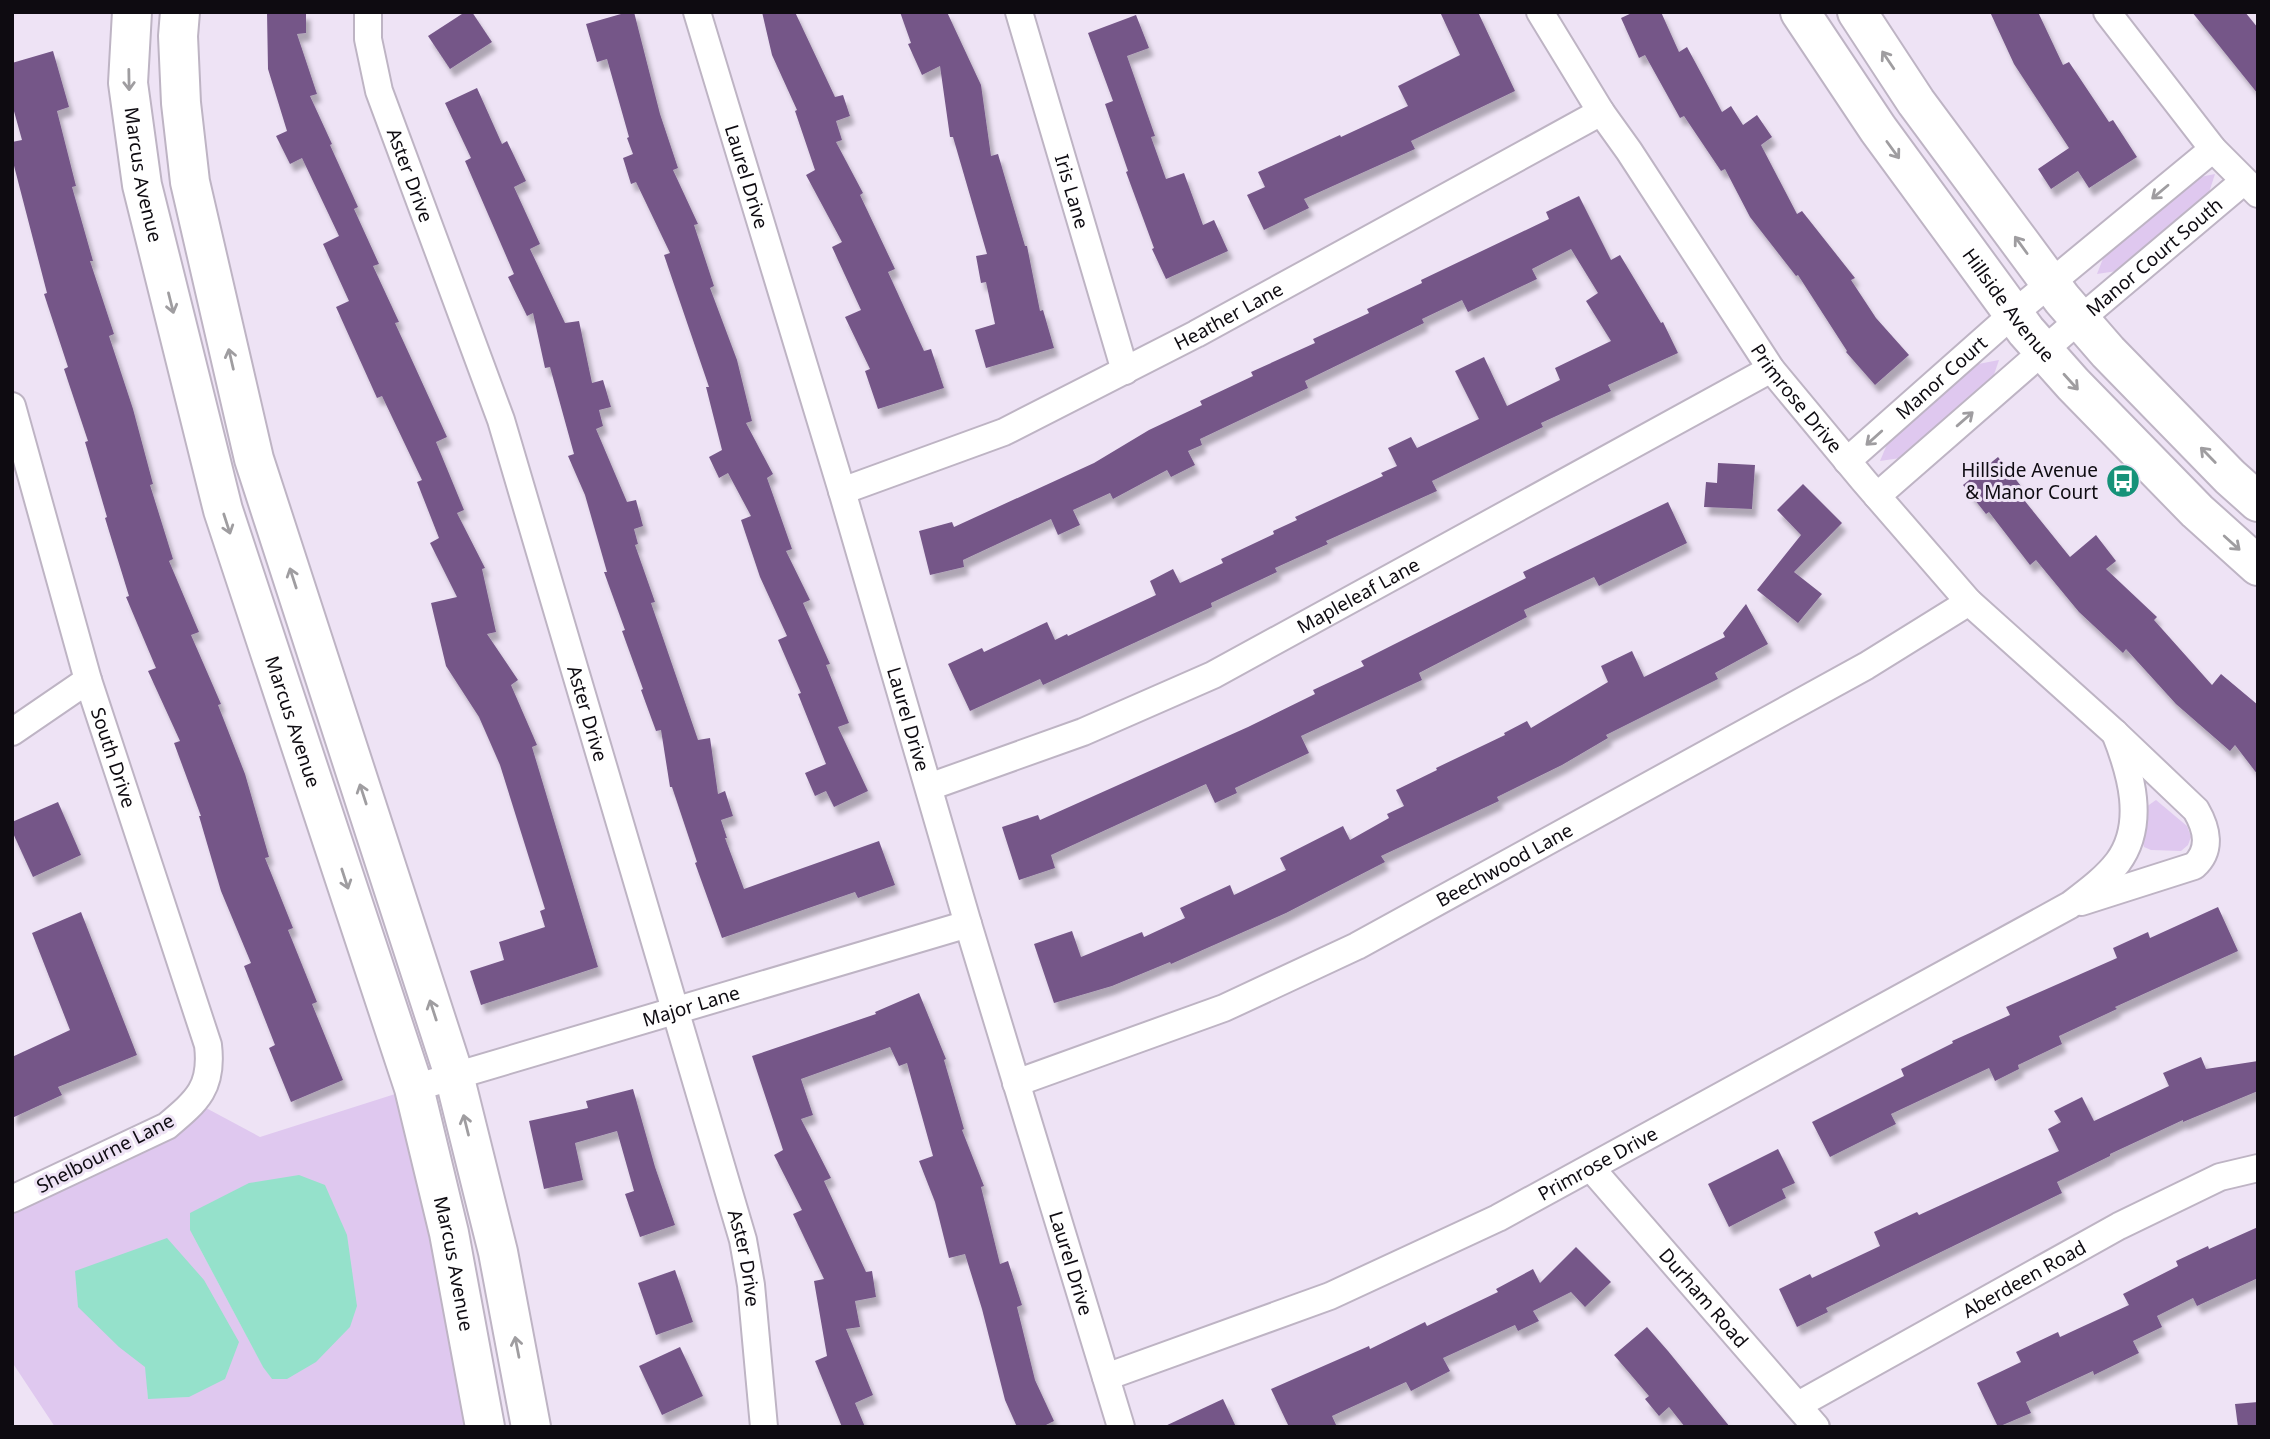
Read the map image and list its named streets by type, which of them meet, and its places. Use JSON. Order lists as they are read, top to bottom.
{
  "streets": {
    "main road": ["Marcus Avenue", "Hillside Avenue"],
    "street": [
      "Aster Drive",
      "Laurel Drive",
      "Iris Lane",
      "Manor Court South",
      "Heather Lane",
      "Manor Court",
      "Primrose Drive",
      "Mapleleaf Lane",
      "South Drive",
      "Beechwood Lane",
      "Major Lane",
      "Shelbourne Lane",
      "Aberdeen Road",
      "Durham Road"
    ]
  },
  "crossings": [
    ["Marcus Avenue", "Major Lane"],
    ["Aster Drive", "Major Lane"],
    ["Laurel Drive", "Heather Lane"],
    ["Laurel Drive", "Primrose Drive"],
    ["Laurel Drive", "Mapleleaf Lane"],
    ["Laurel Drive", "Beechwood Lane"],
    ["Laurel Drive", "Major Lane"],
    ["Iris Lane", "Heather Lane"],
    ["Manor Court South", "Hillside Avenue"],
    ["Hillside Avenue", "Manor Court"],
    ["Heather Lane", "Primrose Drive"],
    ["Manor Court", "Primrose Drive"],
    ["Primrose Drive", "Mapleleaf Lane"],
    ["Primrose Drive", "Beechwood Lane"],
    ["Primrose Drive", "Durham Road"],
    ["South Drive", "Shelbourne Lane"],
    ["Aberdeen Road", "Durham Road"]
  ],
  "places": {
    "bus stop": ["Hillside Avenue & Manor Court"]
  }
}
